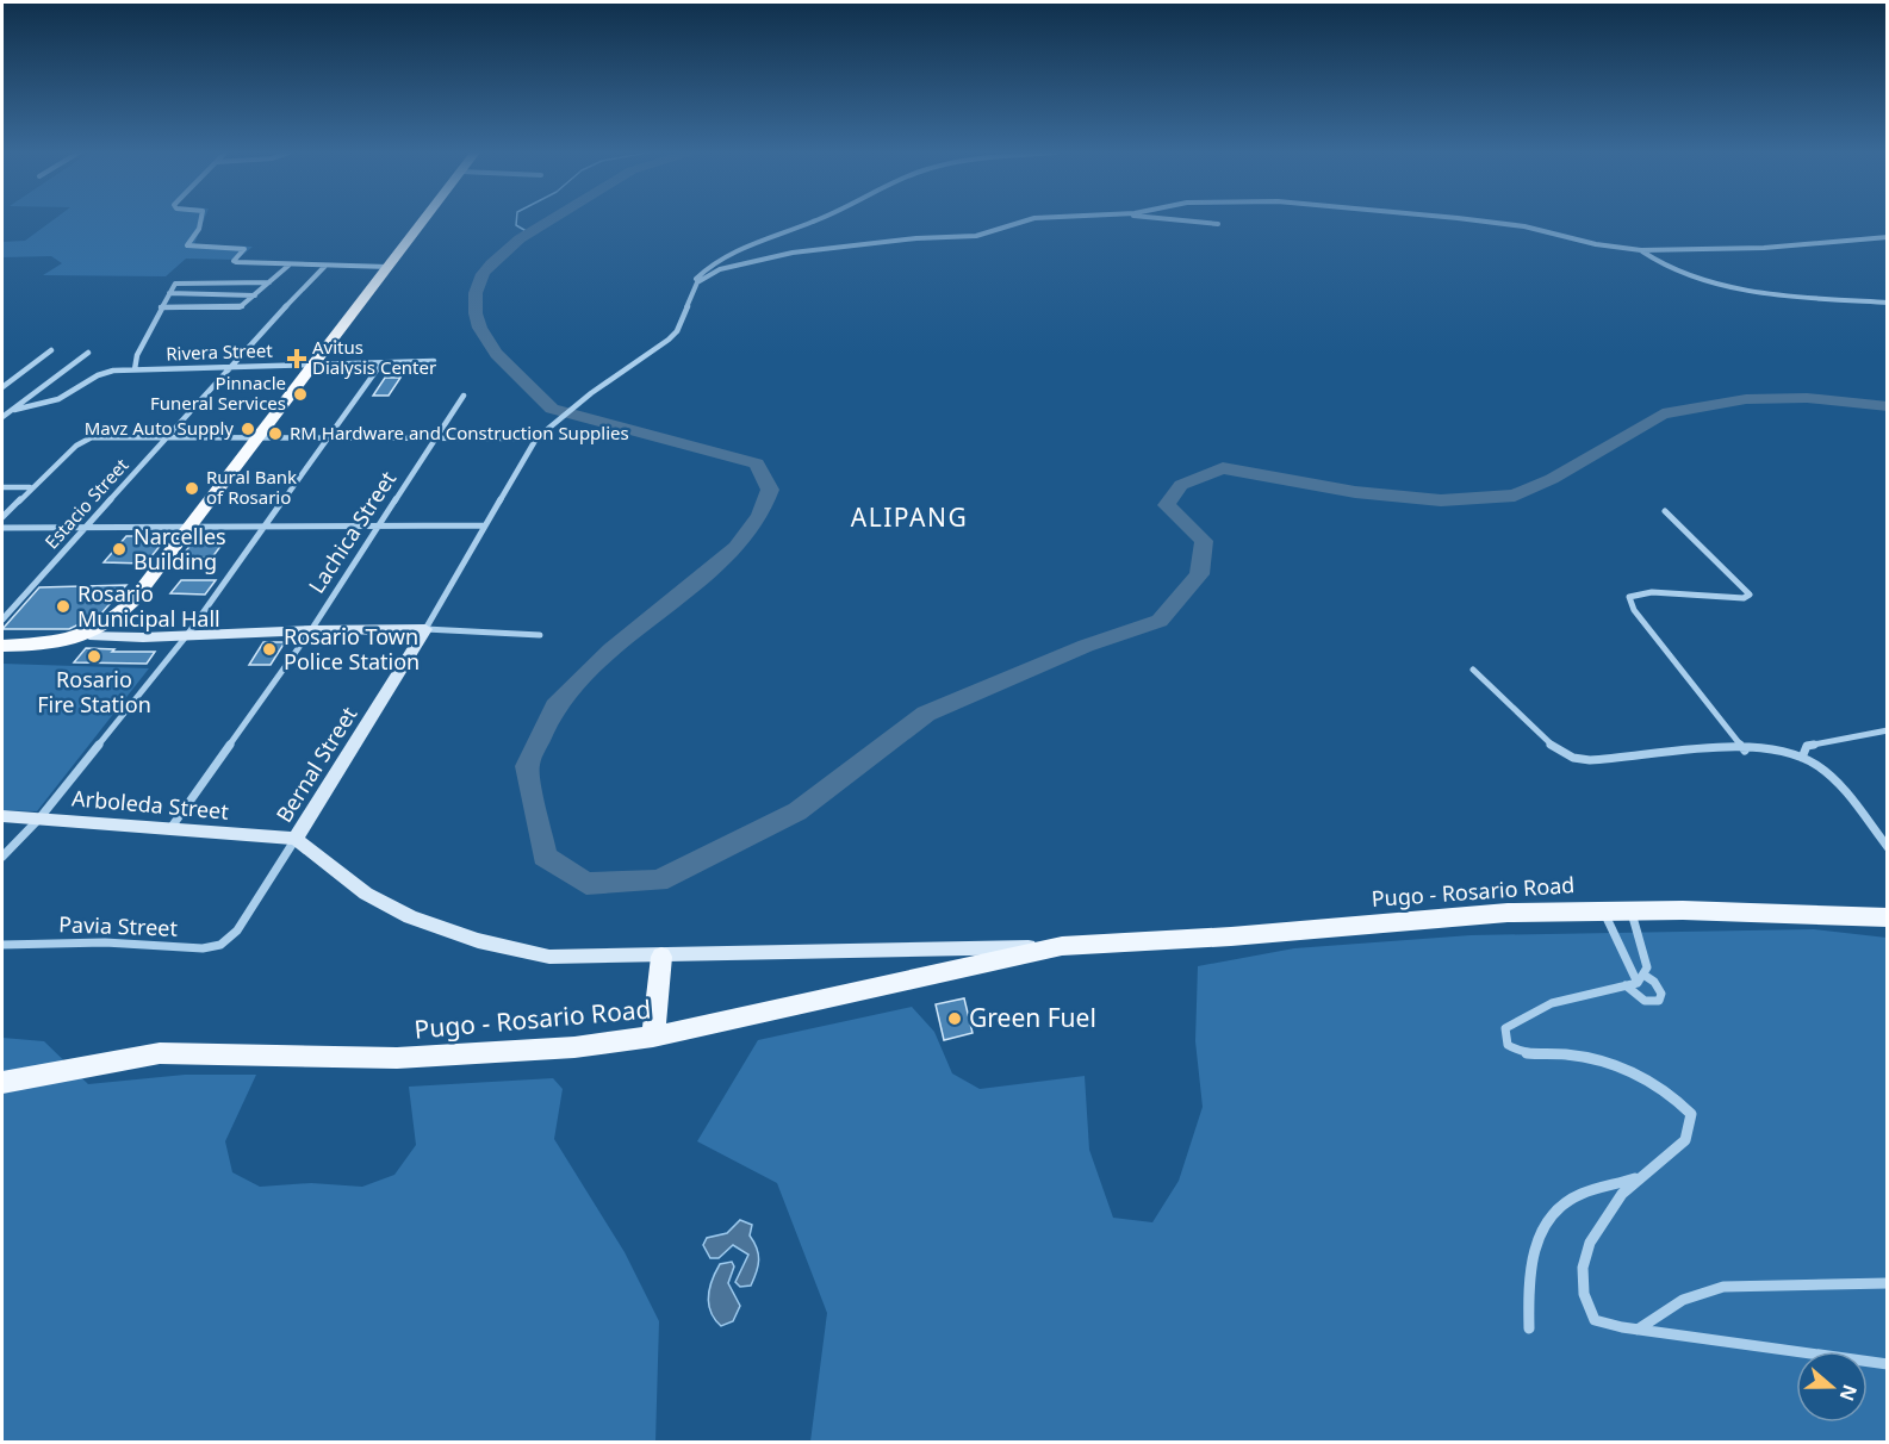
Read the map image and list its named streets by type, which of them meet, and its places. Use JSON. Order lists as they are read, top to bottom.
{
  "streets": {
    "main road": ["Bernal Street", "Arboleda Street", "Pugo - Rosario Road"],
    "street": [
      "Rivera Street",
      "Estacio Street",
      "Lachica Street",
      "Pavia Street"
    ]
  },
  "crossings": [
    ["Rivera Street", "Estacio Street"],
    ["Lachica Street", "Arboleda Street"],
    ["Bernal Street", "Arboleda Street"],
    ["Bernal Street", "Pugo - Rosario Road"],
    ["Bernal Street", "Pavia Street"],
    ["Arboleda Street", "Pugo - Rosario Road"]
  ],
  "districts": ["ALIPANG"],
  "places": {
    "health": ["Avitus Dialysis Center"],
    "other": [
      "Pinnacle Funeral Services",
      "Mavz Auto Supply",
      "RM Hardware and Construction Supplies",
      "Rural Bank of Rosario",
      "Narcelles Building",
      "Rosario Municipal Hall",
      "Rosario Town Police Station",
      "Rosario Fire Station",
      "Green Fuel"
    ]
  },
  "north": "right"
}
